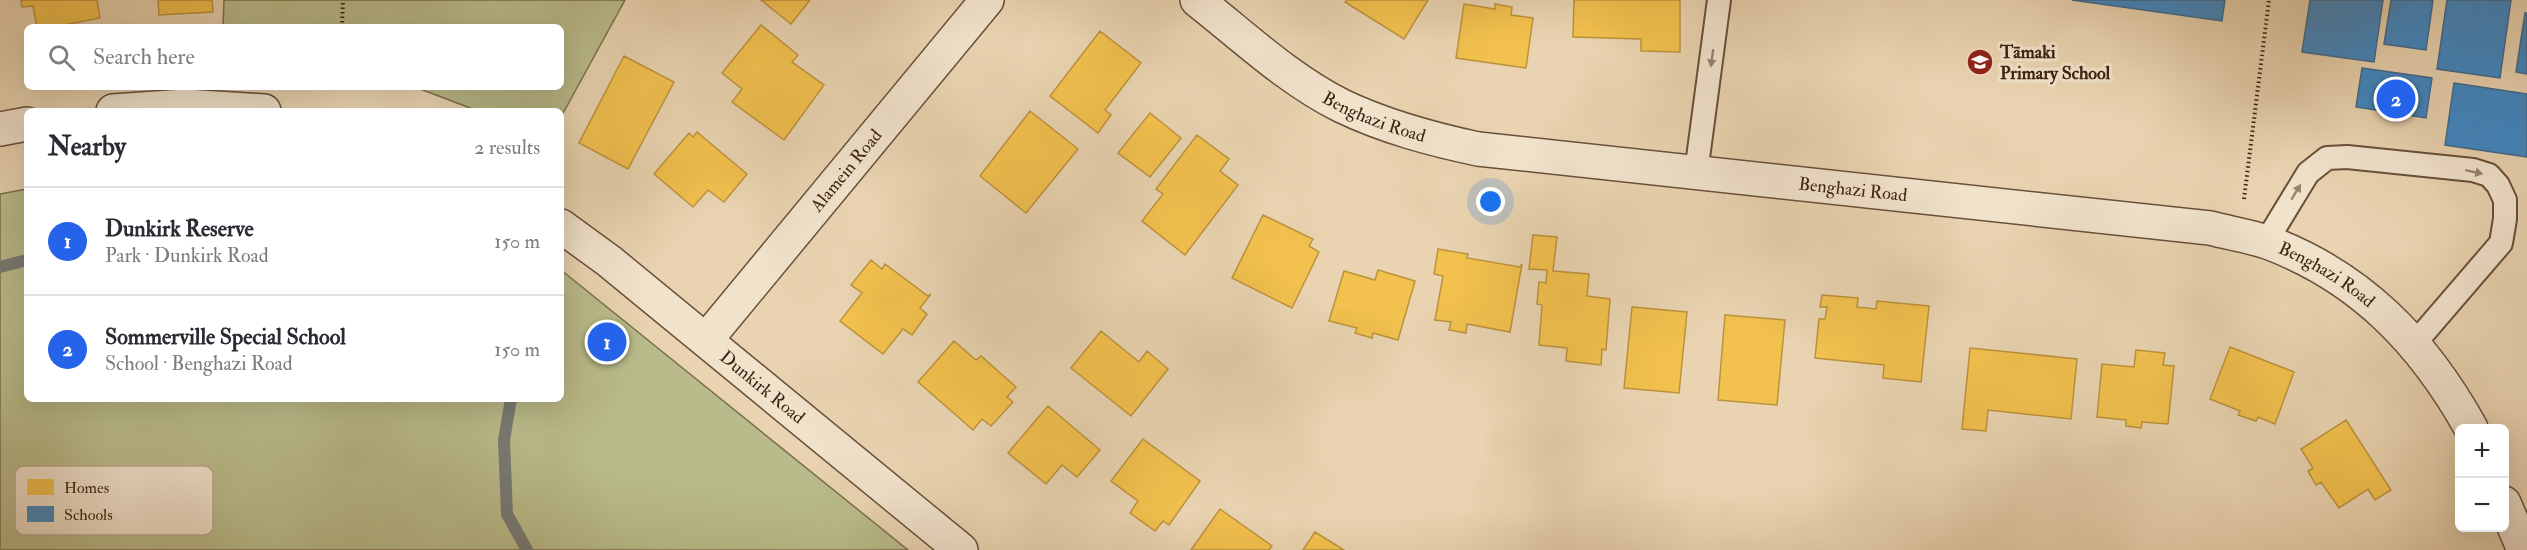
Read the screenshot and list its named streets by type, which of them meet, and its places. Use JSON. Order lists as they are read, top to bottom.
{
  "streets": {
    "street": ["Benghazi Road", "Alamein Road", "Dunkirk Road"]
  },
  "crossings": [
    ["Alamein Road", "Dunkirk Road"]
  ],
  "places": {
    "school or university": ["Tāmaki Primary School"]
  },
  "legend": ["Homes", "Schools"],
  "page": {
    "search": "Search here",
    "pins": ["2", "1"],
    "heading": ["Nearby", "2 results"],
    "list": [
      {
        "mark": "1",
        "name": "Dunkirk Reserve",
        "note": "Park · Dunkirk Road",
        "value": "150 m"
      },
      {
        "mark": "2",
        "name": "Sommerville Special School",
        "note": "School · Benghazi Road",
        "value": "150 m"
      }
    ],
    "map_buttons": ["+", "−"]
  }
}
